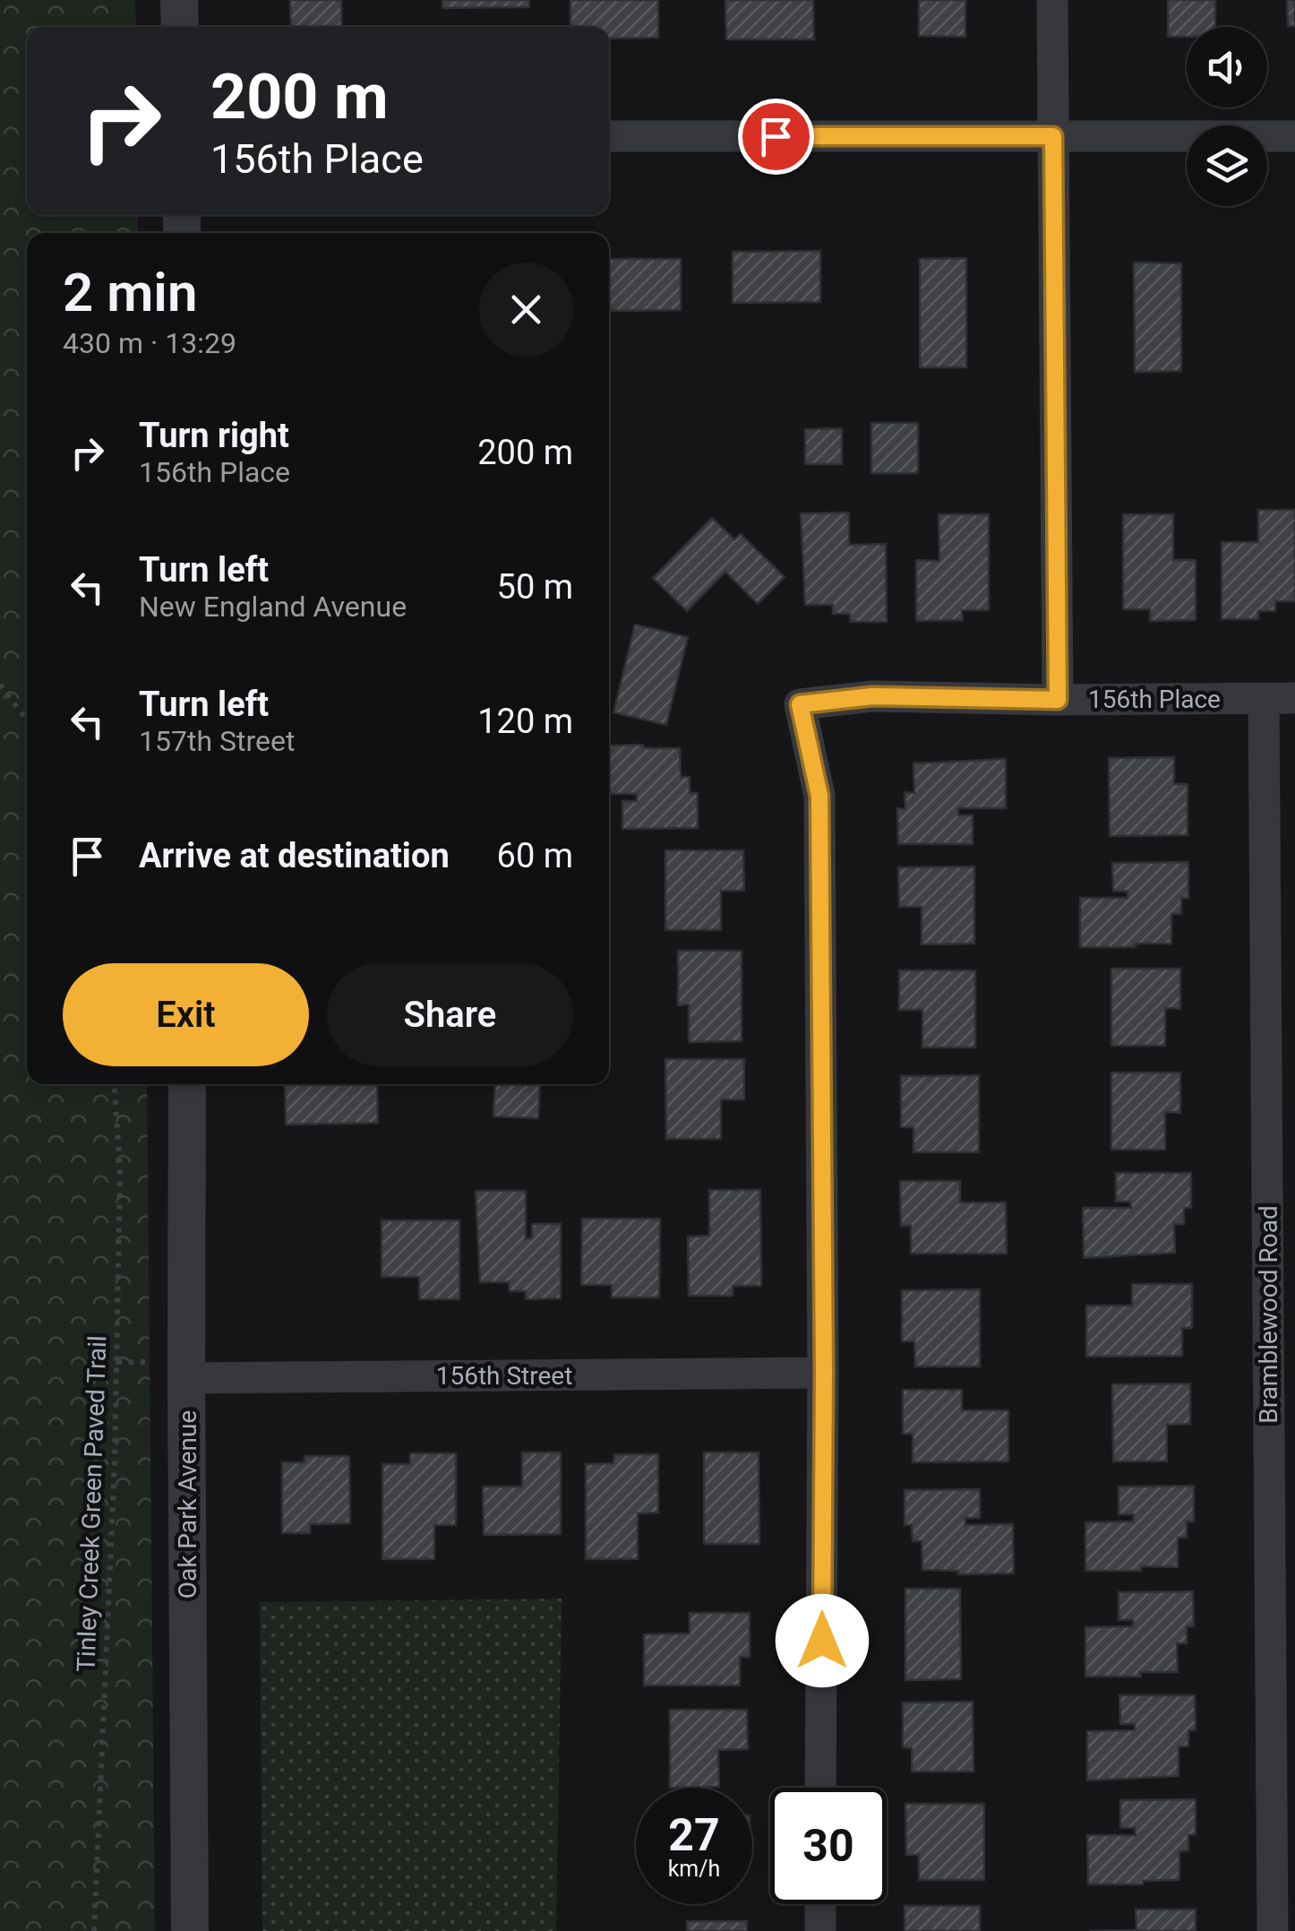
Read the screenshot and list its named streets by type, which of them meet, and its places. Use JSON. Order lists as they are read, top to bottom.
{
  "streets": {
    "street": [
      "156th Place",
      "Bramblewood Road",
      "156th Street",
      "Oak Park Avenue"
    ],
    "path": ["Tinley Creek Green Paved Trail"]
  },
  "crossings": [
    ["156th Place", "Bramblewood Road"],
    ["156th Place", "156th Street"],
    ["156th Street", "Oak Park Avenue"]
  ],
  "page": {
    "turn": ["200 m", "156th Place"],
    "heading": ["2 min", "430 m · 13:29"],
    "list": [
      {
        "name": "Turn right",
        "note": "156th Place",
        "value": "200 m"
      },
      {
        "name": "Turn left",
        "note": "New England Avenue",
        "value": "50 m"
      },
      {
        "name": "Turn left",
        "note": "157th Street",
        "value": "120 m"
      },
      {
        "name": "Arrive at destination",
        "value": "60 m"
      }
    ],
    "buttons": ["Exit", "Share"],
    "speed": "27 km/h",
    "limit": "30"
  }
}
